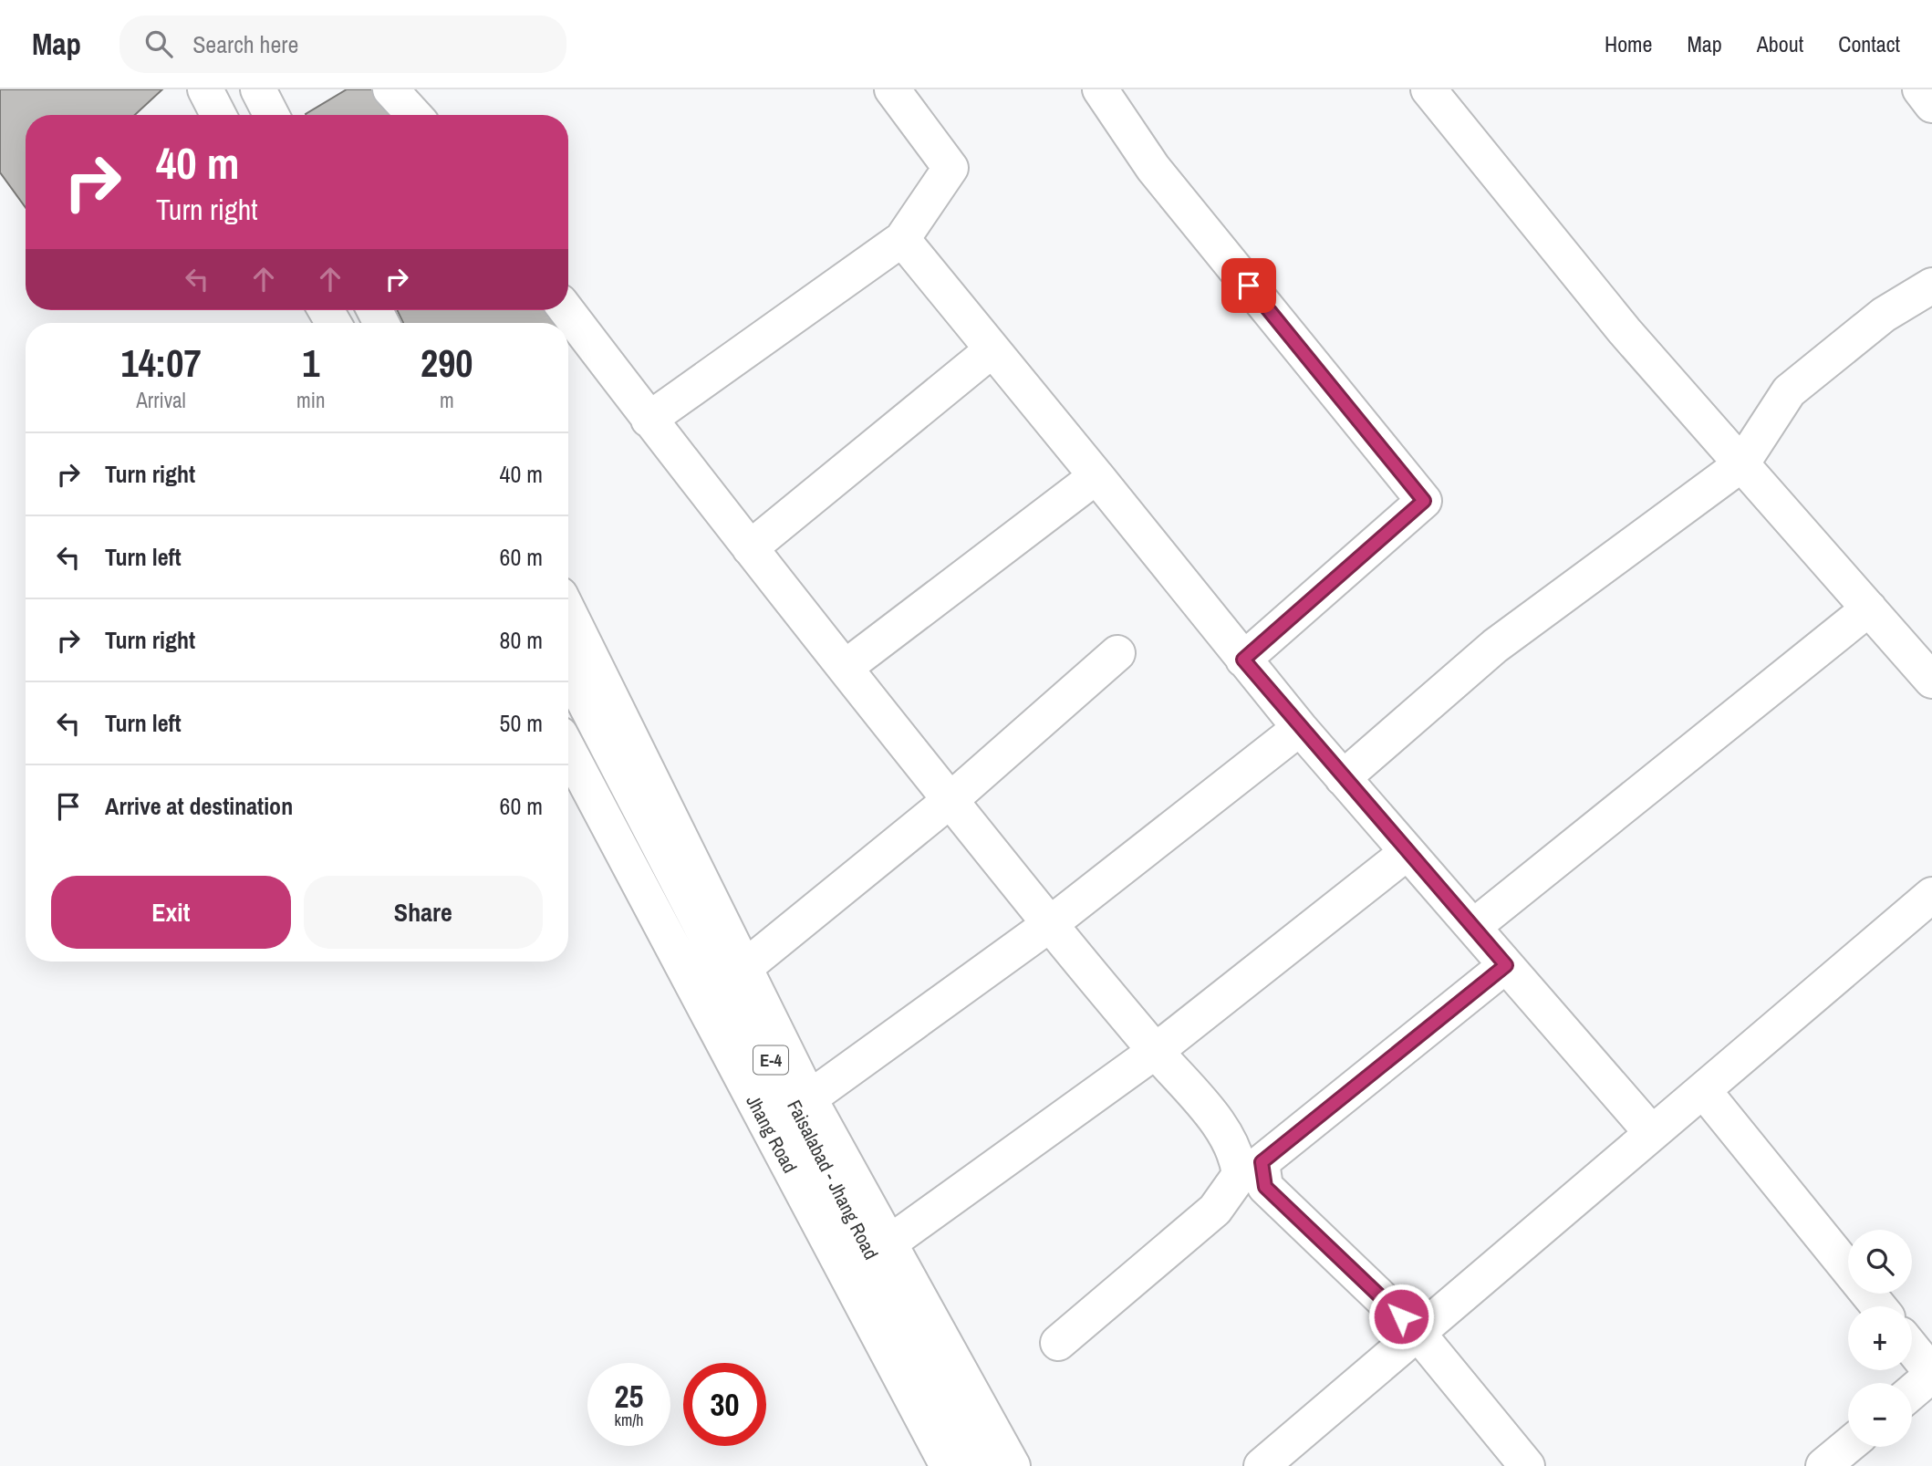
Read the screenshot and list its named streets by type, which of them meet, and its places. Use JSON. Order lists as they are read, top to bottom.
{
  "streets": {
    "main road": ["E-4", "Jhang Road", "Faisalabad - Jhang Road"]
  },
  "page": {
    "header": "Map",
    "search": "Search here",
    "nav": [
      "Home",
      "Map",
      "About",
      "Contact"
    ],
    "turn": ["40 m", "Turn right"],
    "eta": [
      "14:07",
      "Arrival",
      "1",
      "min",
      "290",
      "m"
    ],
    "list": [
      {
        "name": "Turn right",
        "value": "40 m"
      },
      {
        "name": "Turn left",
        "value": "60 m"
      },
      {
        "name": "Turn right",
        "value": "80 m"
      },
      {
        "name": "Turn left",
        "value": "50 m"
      },
      {
        "name": "Arrive at destination",
        "value": "60 m"
      }
    ],
    "buttons": ["Exit", "Share"],
    "map_buttons": ["+", "−"],
    "speed": "25 km/h",
    "limit": "30"
  }
}
